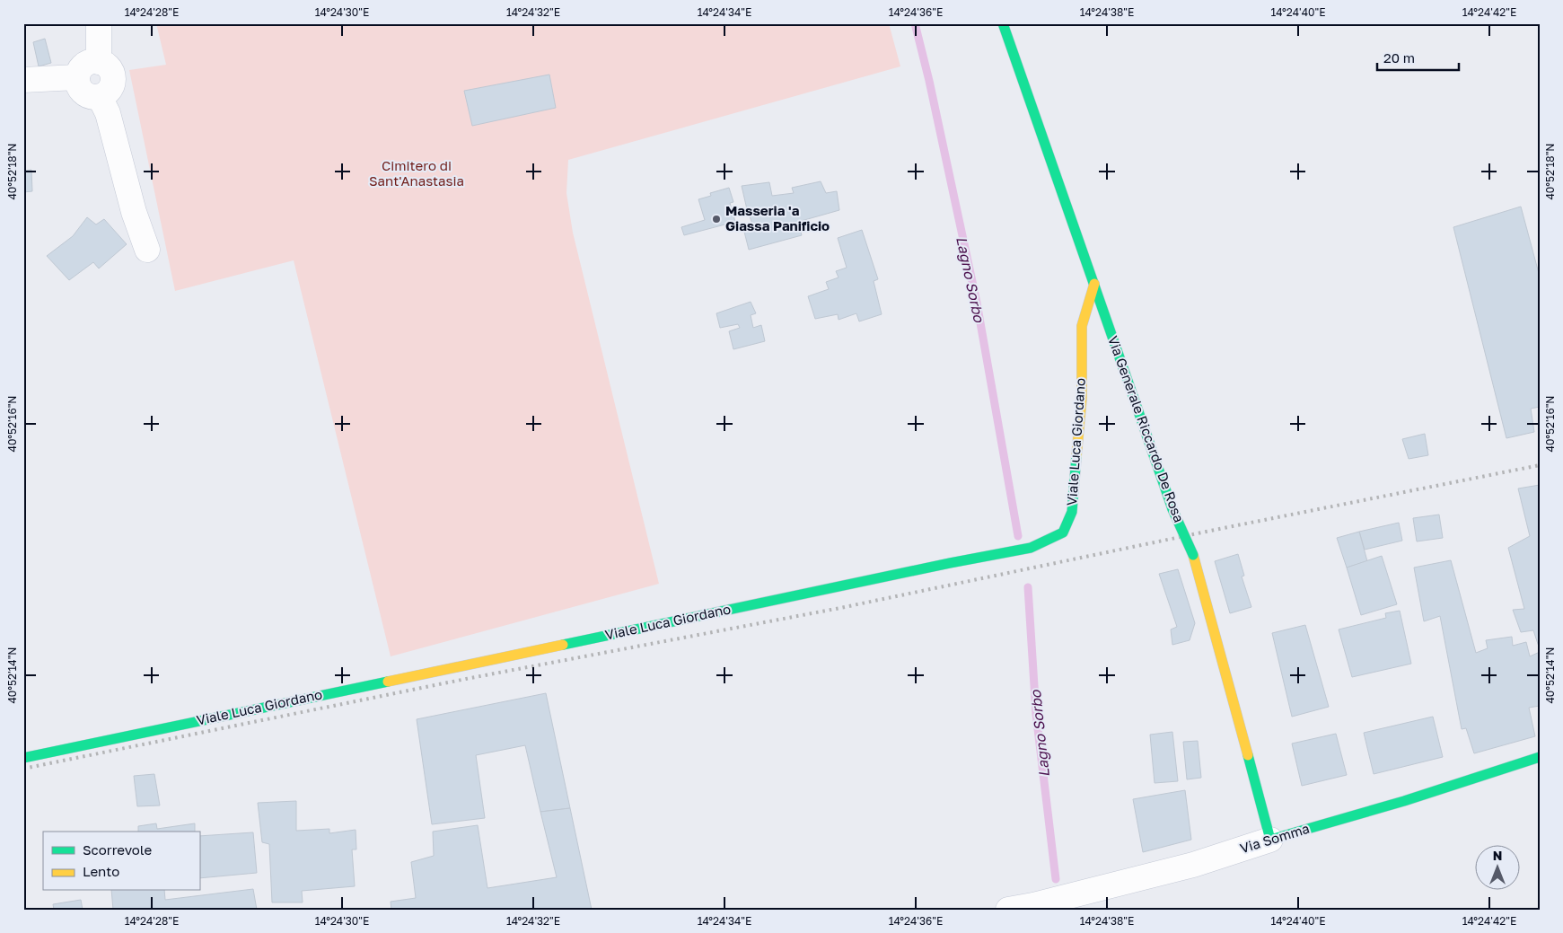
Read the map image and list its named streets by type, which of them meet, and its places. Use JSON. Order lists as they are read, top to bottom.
{
  "streets": {
    "street": ["Via Generale Riccardo De Rosa", "Viale Luca Giordano", "Via Somma"]
  },
  "crossings": [
    ["Via Generale Riccardo De Rosa", "Viale Luca Giordano"],
    ["Via Generale Riccardo De Rosa", "Via Somma"]
  ],
  "water": ["Lagno Sorbo"],
  "parks": ["Cimitero di Sant'Anastasia"],
  "places": ["Masseria 'a Giassa Panificio"],
  "legend": ["Scorrevole", "Lento"],
  "scale_bar": "20 m",
  "north": "top",
  "coordinates": [
    "14°24'28\"E",
    "14°24'30\"E",
    "14°24'32\"E",
    "14°24'34\"E",
    "14°24'36\"E",
    "14°24'38\"E",
    "14°24'40\"E",
    "14°24'42\"E",
    "40°52'18\"N",
    "40°52'16\"N",
    "40°52'14\"N"
  ]
}
